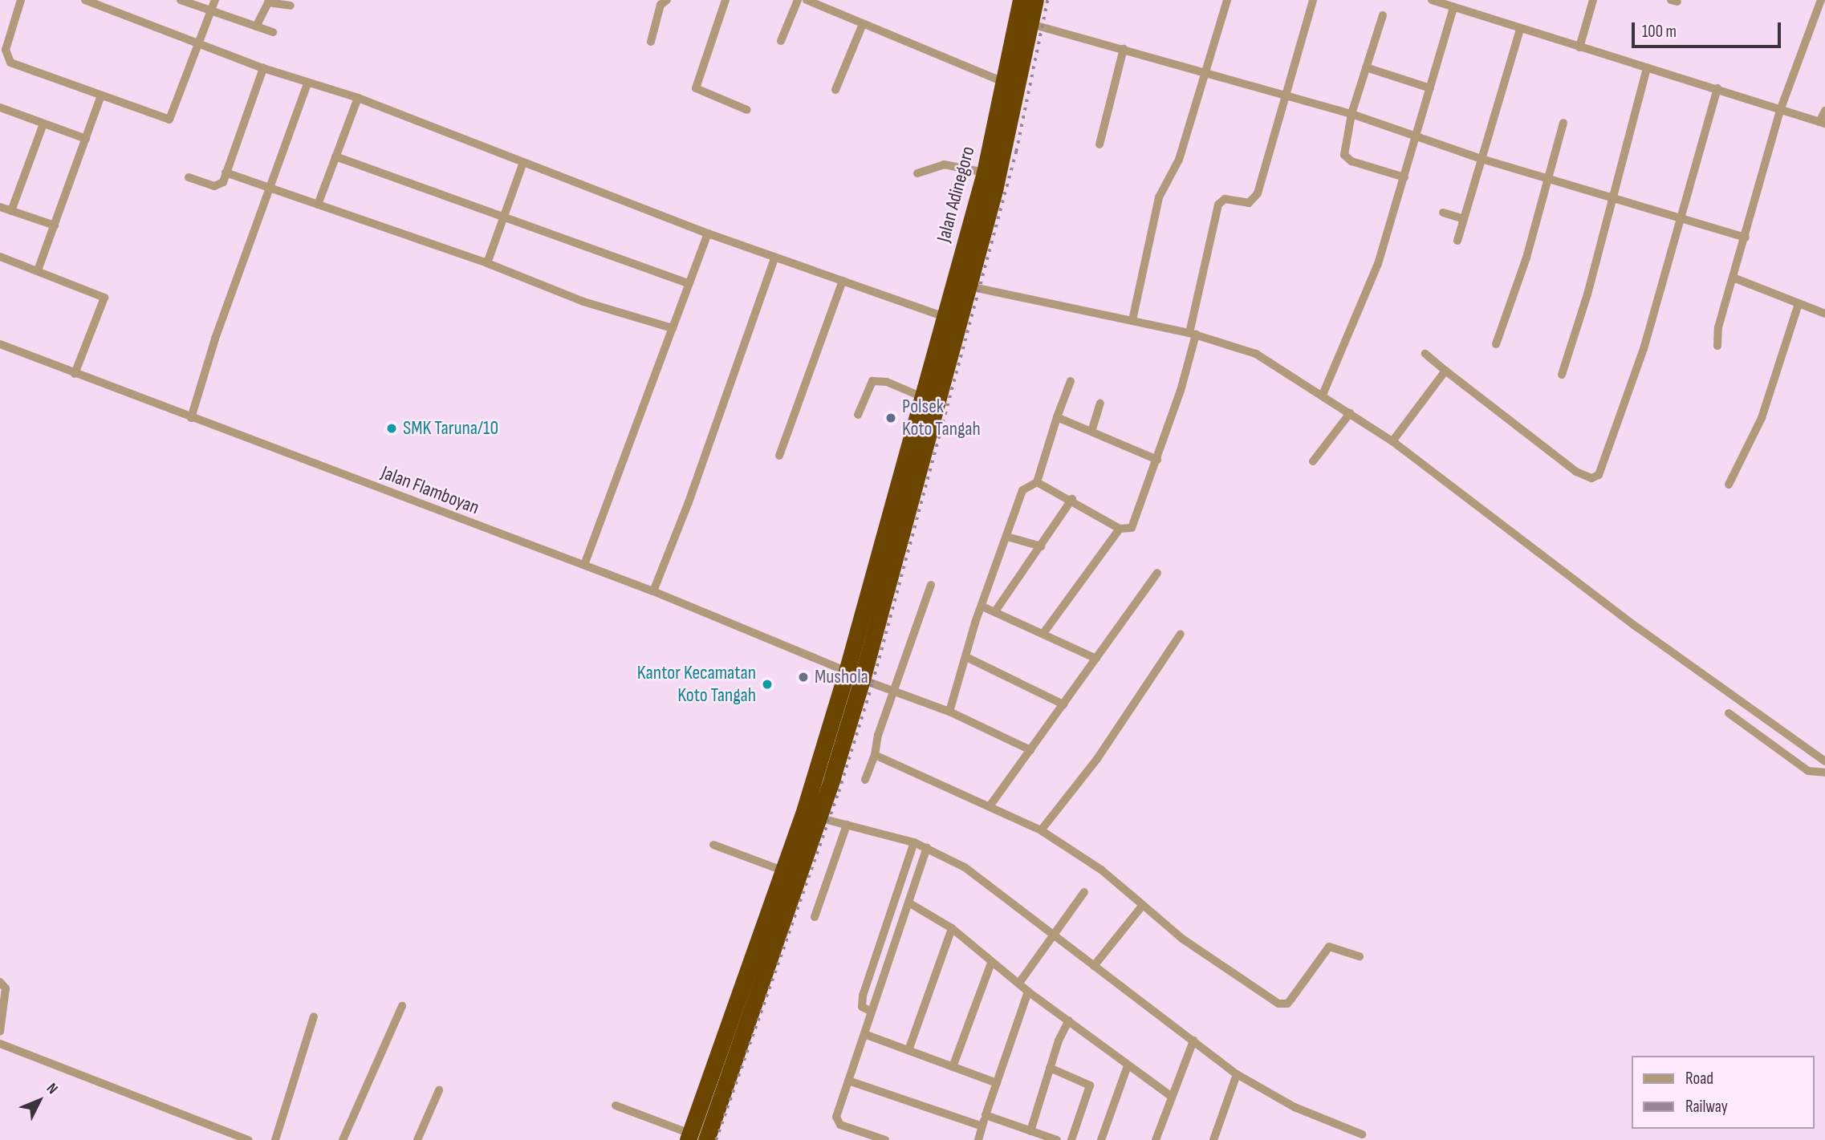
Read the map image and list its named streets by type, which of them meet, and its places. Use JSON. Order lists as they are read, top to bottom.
{
  "streets": {
    "highway": ["Jalan Adinegoro"],
    "street": ["Jalan Flamboyan"]
  },
  "crossings": [
    ["Jalan Adinegoro", "Jalan Flamboyan"]
  ],
  "places": [
    "Polsek Koto Tangah",
    "SMK Taruna/10",
    "Mushola",
    "Kantor Kecamatan Koto Tangah"
  ],
  "legend": ["Road", "Railway"],
  "scale_bar": "100 m",
  "north": "top right"
}
